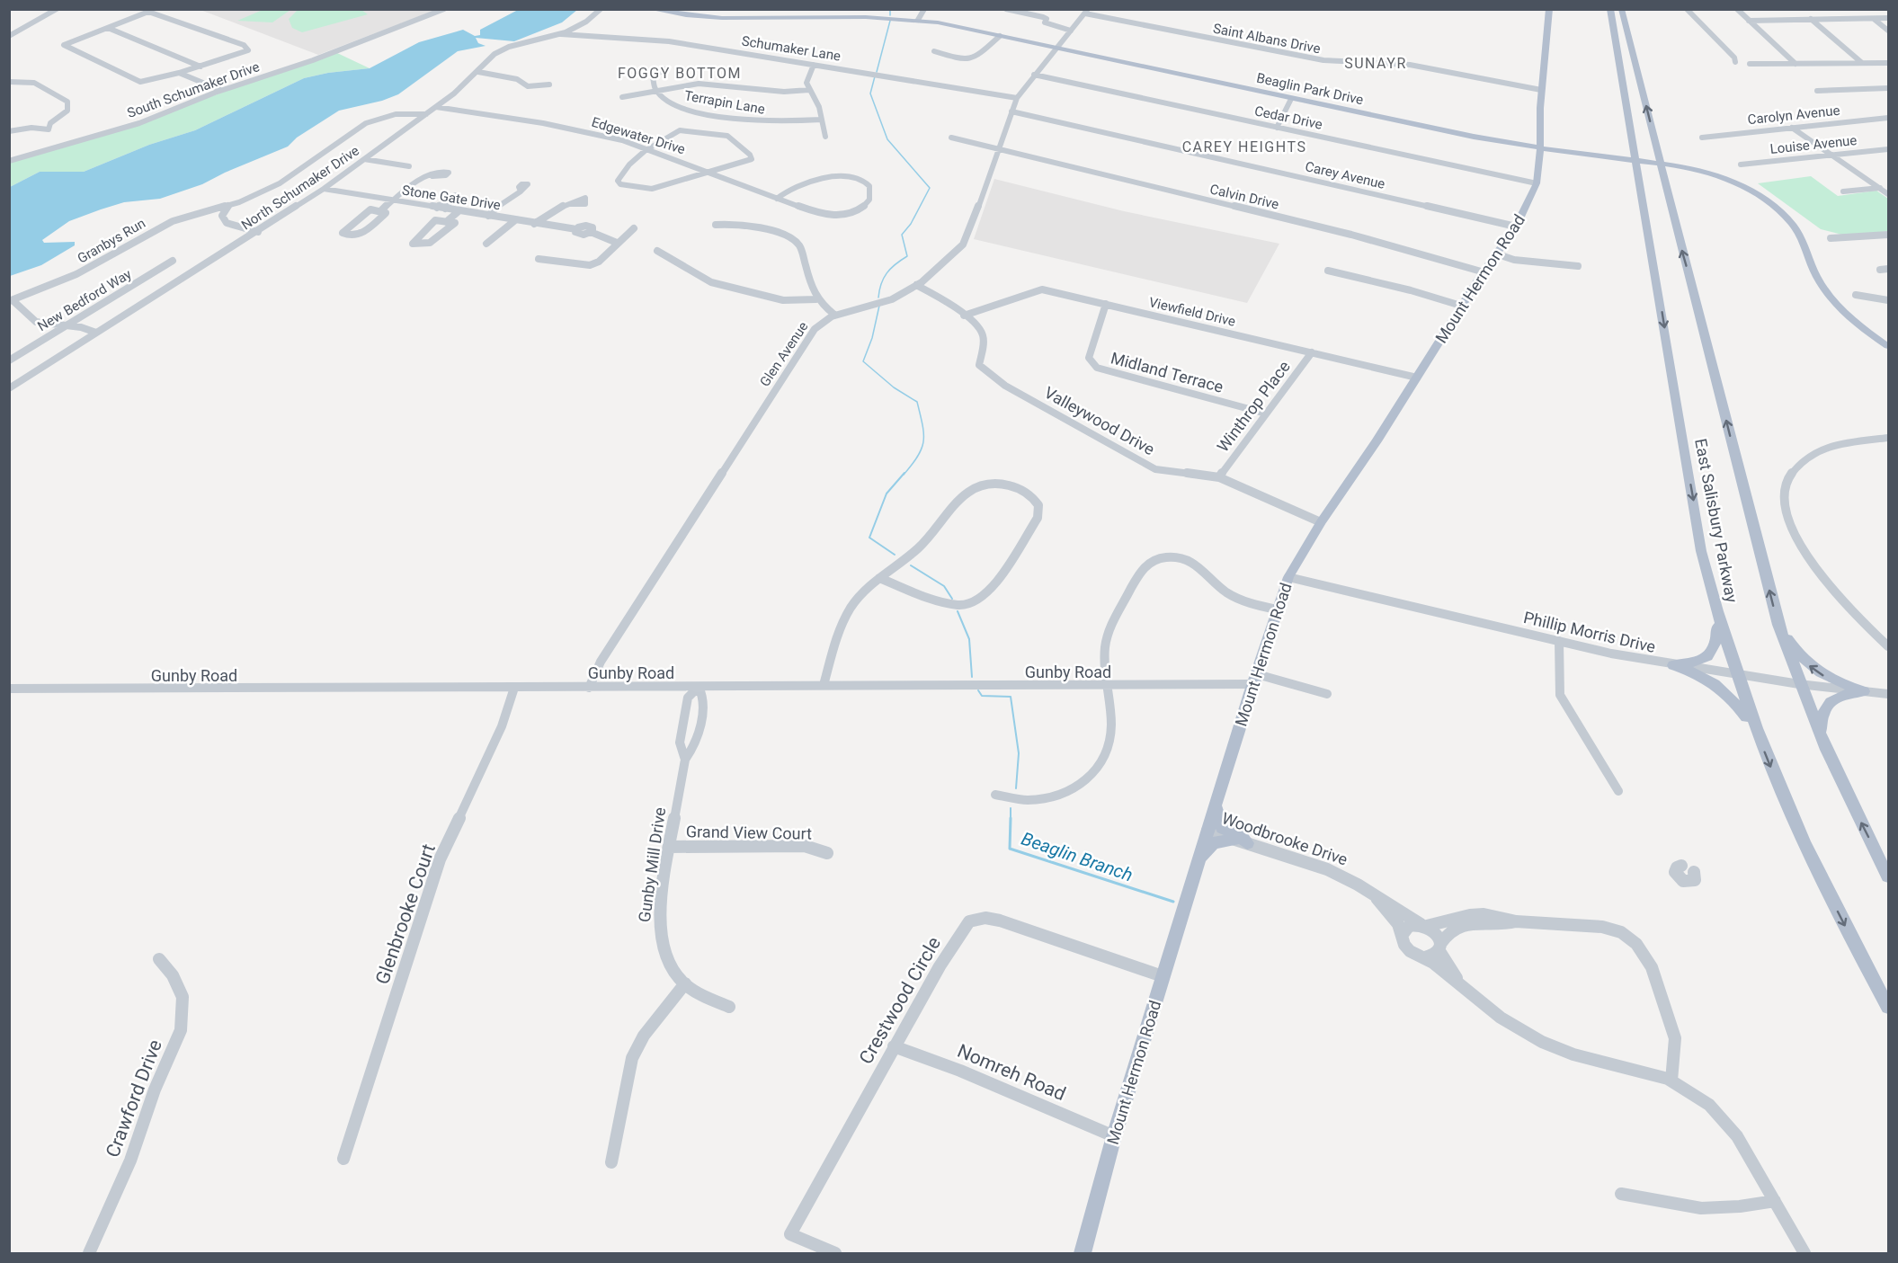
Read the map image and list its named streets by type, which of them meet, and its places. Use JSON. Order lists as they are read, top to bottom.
{
  "streets": {
    "main road": ["Beaglin Park Drive", "Mount Hermon Road", "East Salisbury Parkway"],
    "street": [
      "Saint Albans Drive",
      "Schumaker Lane",
      "South Schumaker Drive",
      "Terrapin Lane",
      "Carolyn Avenue",
      "Cedar Drive",
      "Edgewater Drive",
      "Louise Avenue",
      "Carey Avenue",
      "North Schumaker Drive",
      "Calvin Drive",
      "Stone Gate Drive",
      "Granbys Run",
      "New Bedford Way",
      "Viewfield Drive",
      "Glen Avenue",
      "Midland Terrace",
      "Winthrop Place",
      "Valleywood Drive",
      "Phillip Morris Drive",
      "Gunby Road",
      "Grand View Court",
      "Woodbrooke Drive",
      "Gunby Mill Drive",
      "Glenbrooke Court",
      "Crestwood Circle",
      "Nomreh Road",
      "Crawford Drive"
    ]
  },
  "crossings": [
    ["Saint Albans Drive", "Mount Hermon Road"],
    ["Saint Albans Drive", "Glen Avenue"],
    ["Schumaker Lane", "North Schumaker Drive"],
    ["Schumaker Lane", "Glen Avenue"],
    ["Beaglin Park Drive", "Mount Hermon Road"],
    ["Beaglin Park Drive", "Glen Avenue"],
    ["Beaglin Park Drive", "East Salisbury Parkway"],
    ["Cedar Drive", "Mount Hermon Road"],
    ["Cedar Drive", "Glen Avenue"],
    ["Edgewater Drive", "North Schumaker Drive"],
    ["Carey Avenue", "Mount Hermon Road"],
    ["Carey Avenue", "Glen Avenue"],
    ["North Schumaker Drive", "Stone Gate Drive"],
    ["North Schumaker Drive", "Granbys Run"],
    ["Calvin Drive", "Mount Hermon Road"],
    ["Calvin Drive", "Glen Avenue"],
    ["Mount Hermon Road", "Viewfield Drive"],
    ["Mount Hermon Road", "Valleywood Drive"],
    ["Mount Hermon Road", "Phillip Morris Drive"],
    ["Mount Hermon Road", "Gunby Road"],
    ["Mount Hermon Road", "Woodbrooke Drive"],
    ["Mount Hermon Road", "Crestwood Circle"],
    ["Mount Hermon Road", "Nomreh Road"],
    ["Viewfield Drive", "Midland Terrace"],
    ["Viewfield Drive", "Winthrop Place"],
    ["Viewfield Drive", "Valleywood Drive"],
    ["Glen Avenue", "Valleywood Drive"],
    ["Glen Avenue", "Gunby Road"],
    ["Midland Terrace", "Winthrop Place"],
    ["Winthrop Place", "Valleywood Drive"],
    ["East Salisbury Parkway", "Phillip Morris Drive"],
    ["Gunby Road", "Gunby Mill Drive"],
    ["Gunby Road", "Glenbrooke Court"],
    ["Grand View Court", "Gunby Mill Drive"],
    ["Crestwood Circle", "Nomreh Road"]
  ],
  "districts": ["SUNAYR", "FOGGY BOTTOM", "CAREY HEIGHTS"],
  "water": ["Beaglin Branch"]
}
